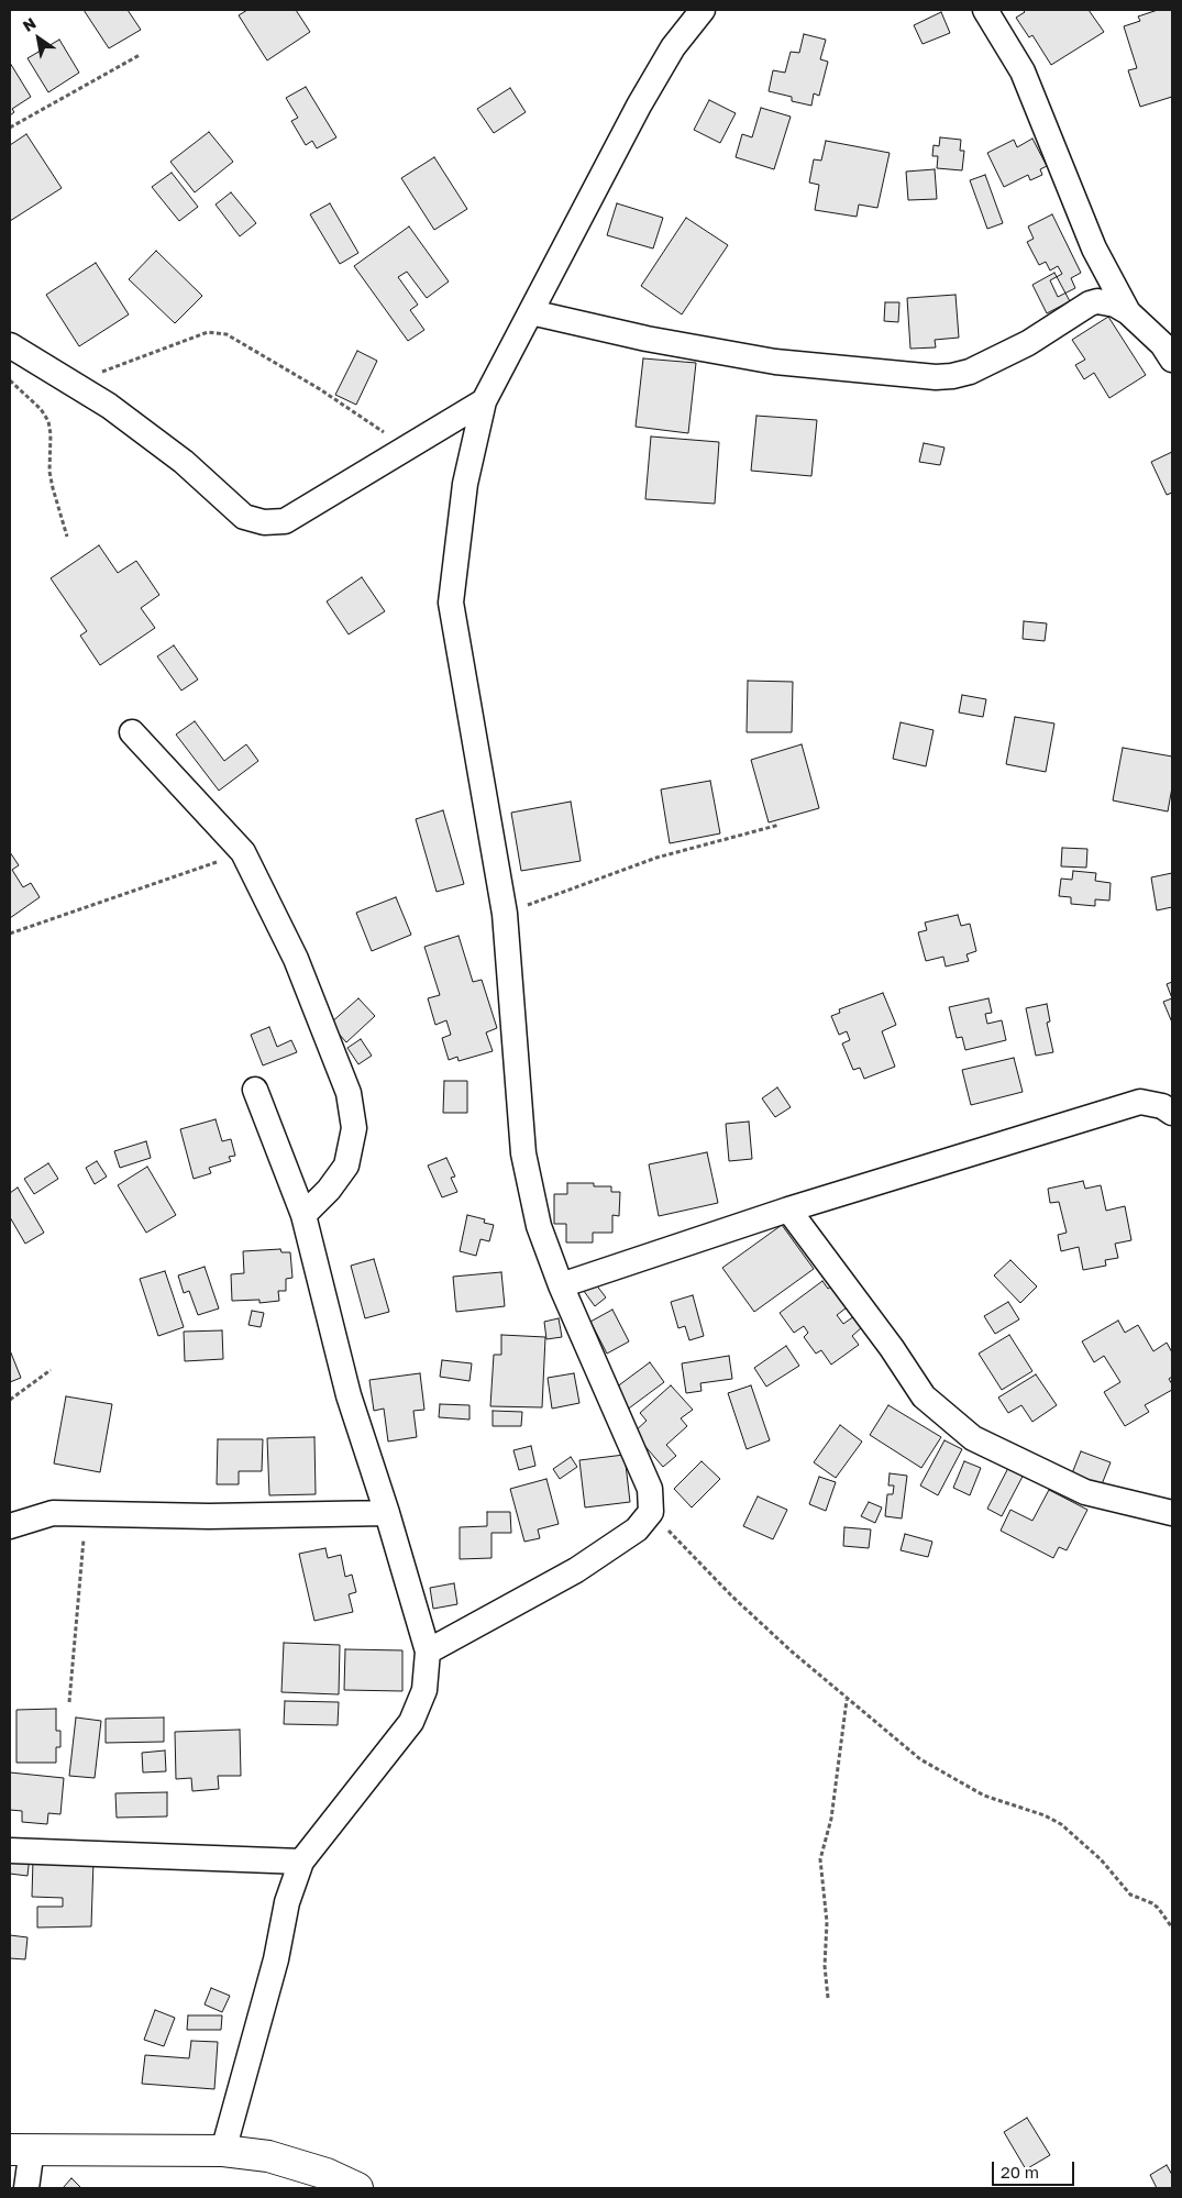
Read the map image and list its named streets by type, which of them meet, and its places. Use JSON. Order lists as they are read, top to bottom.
{
  "scale_bar": "20 m",
  "north": "top left"
}
